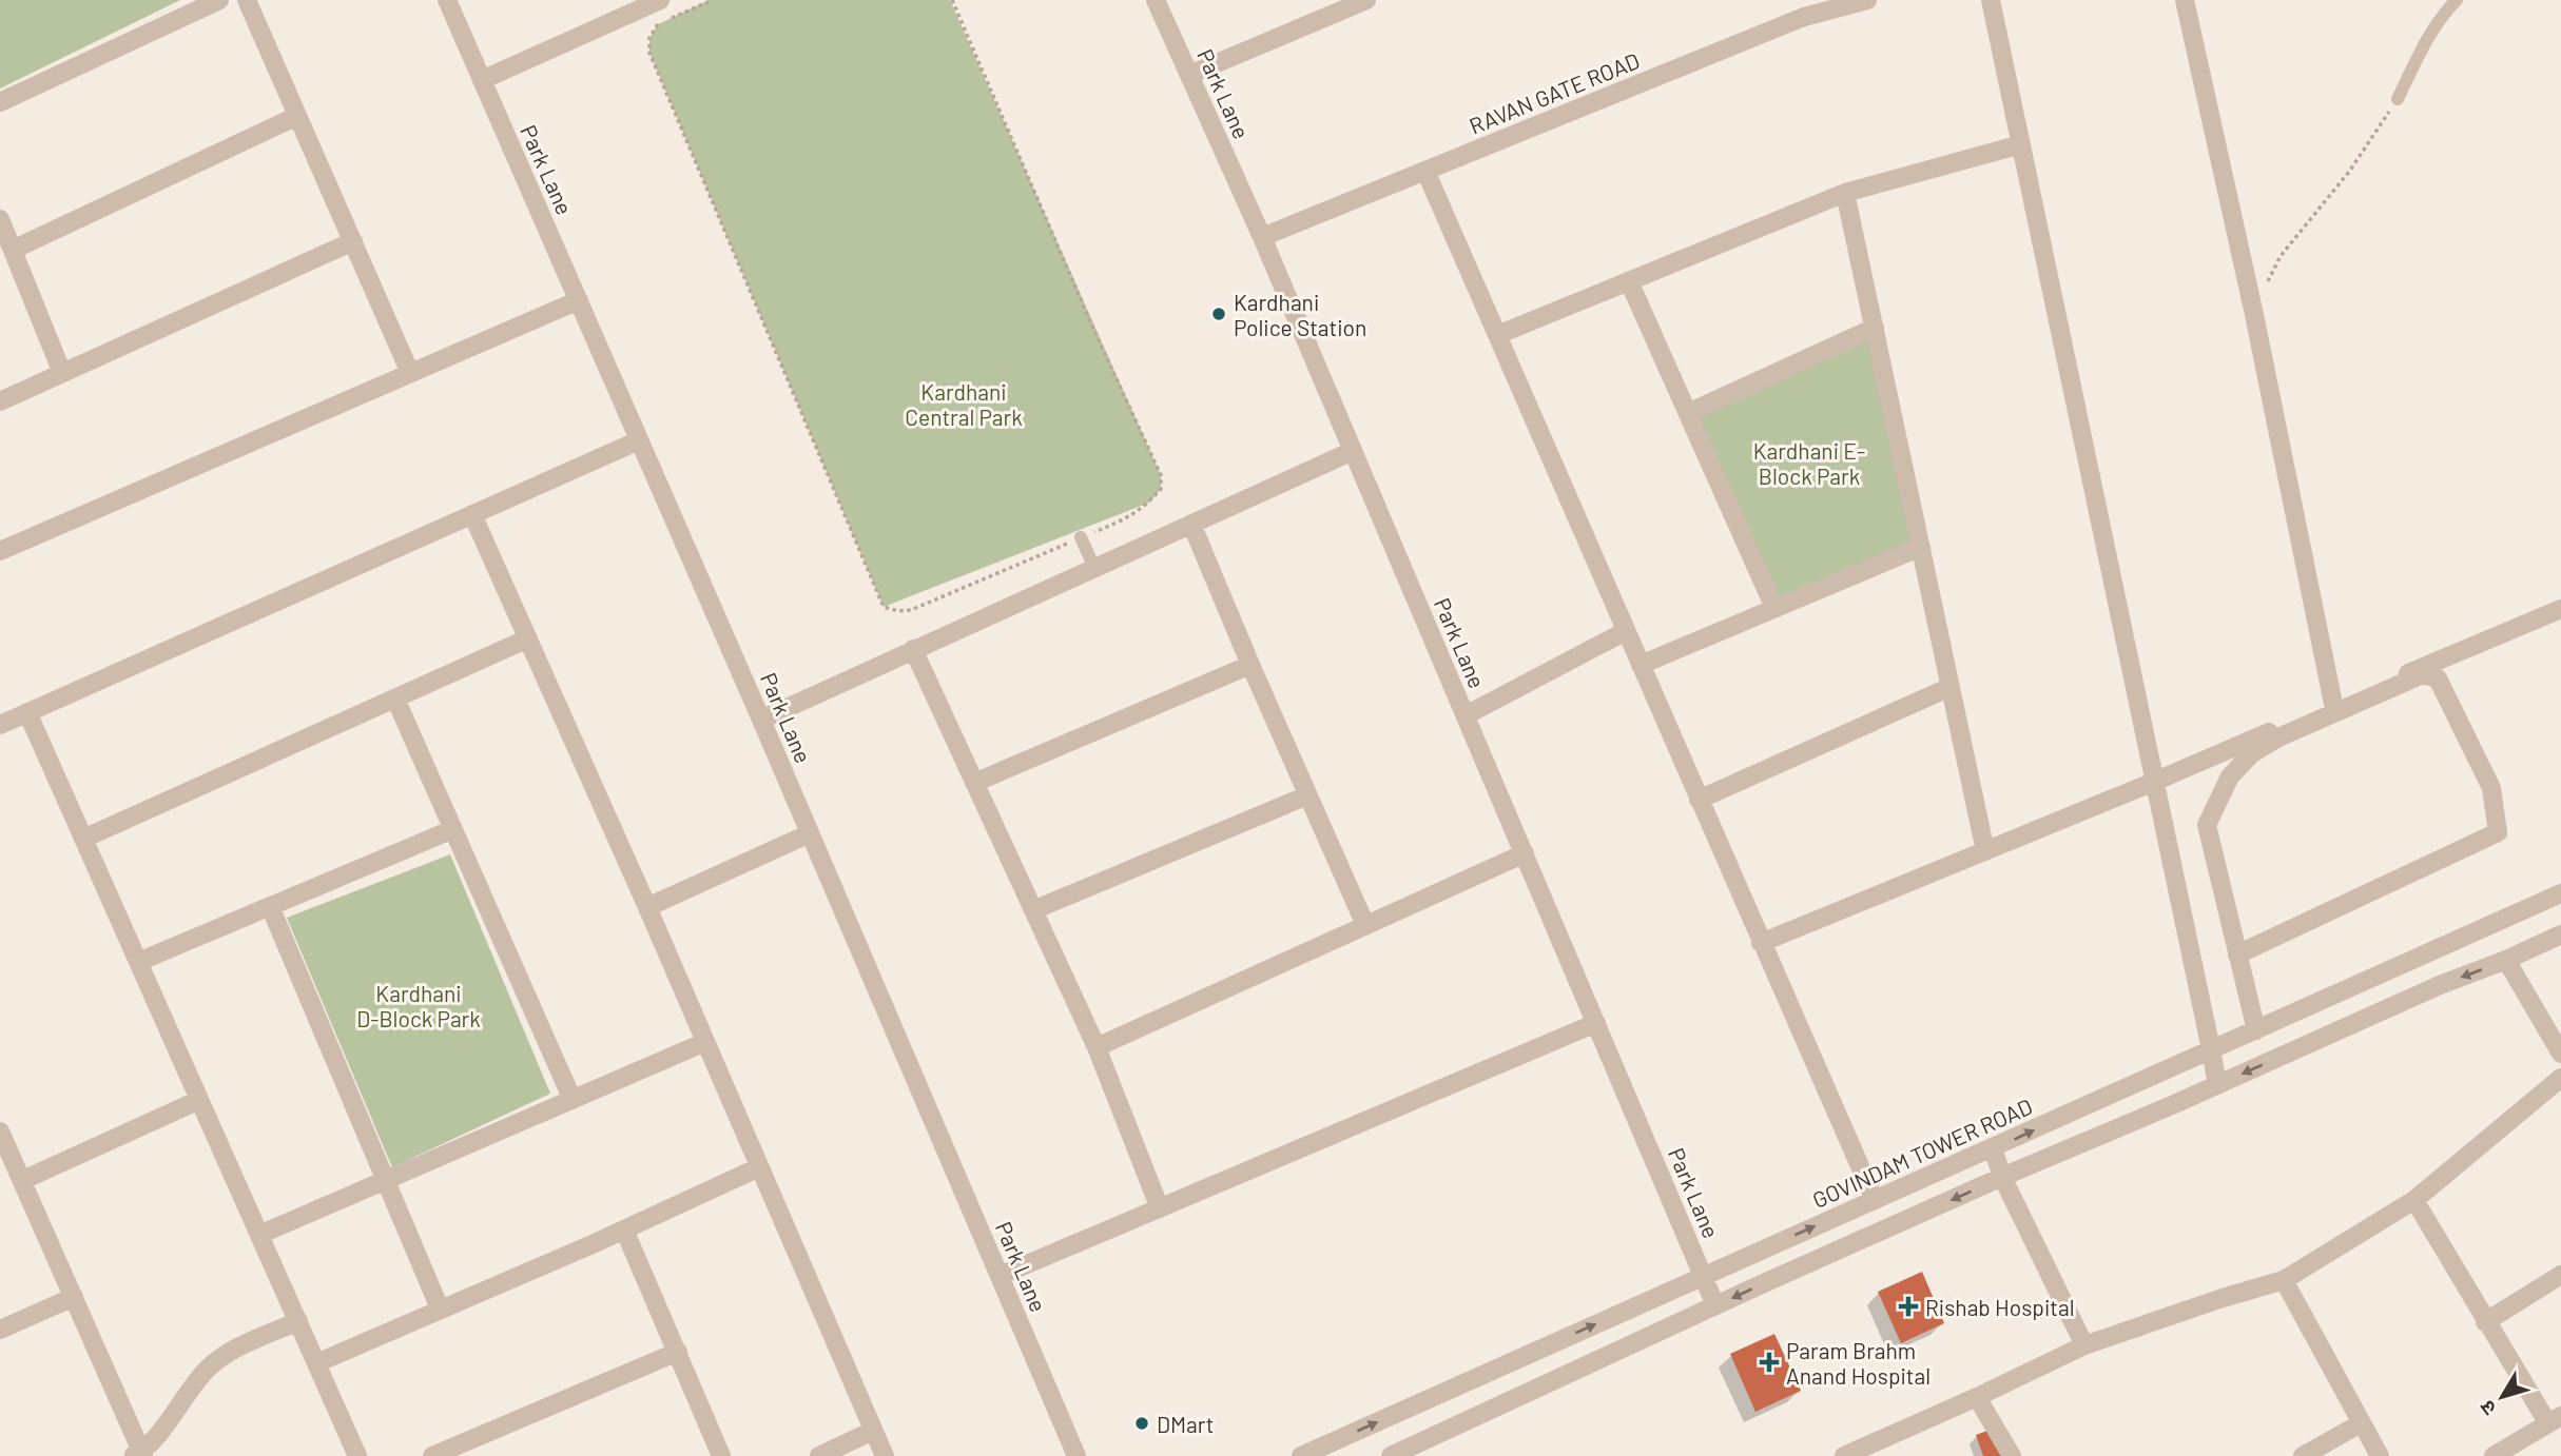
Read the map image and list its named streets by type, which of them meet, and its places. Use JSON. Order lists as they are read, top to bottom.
{
  "streets": {
    "street": ["RAVAN GATE ROAD", "Park Lane", "GOVINDAM TOWER ROAD"]
  },
  "crossings": [
    ["RAVAN GATE ROAD", "Park Lane"],
    ["Park Lane", "GOVINDAM TOWER ROAD"]
  ],
  "parks": ["Kardhani Central Park", "Kardhani E- Block Park", "Kardhani D-Block Park"],
  "places": {
    "other": ["Kardhani Police Station", "DMart"],
    "health": ["Rishab Hospital", "Param Brahm Anand Hospital"]
  },
  "north": "bottom left"
}
